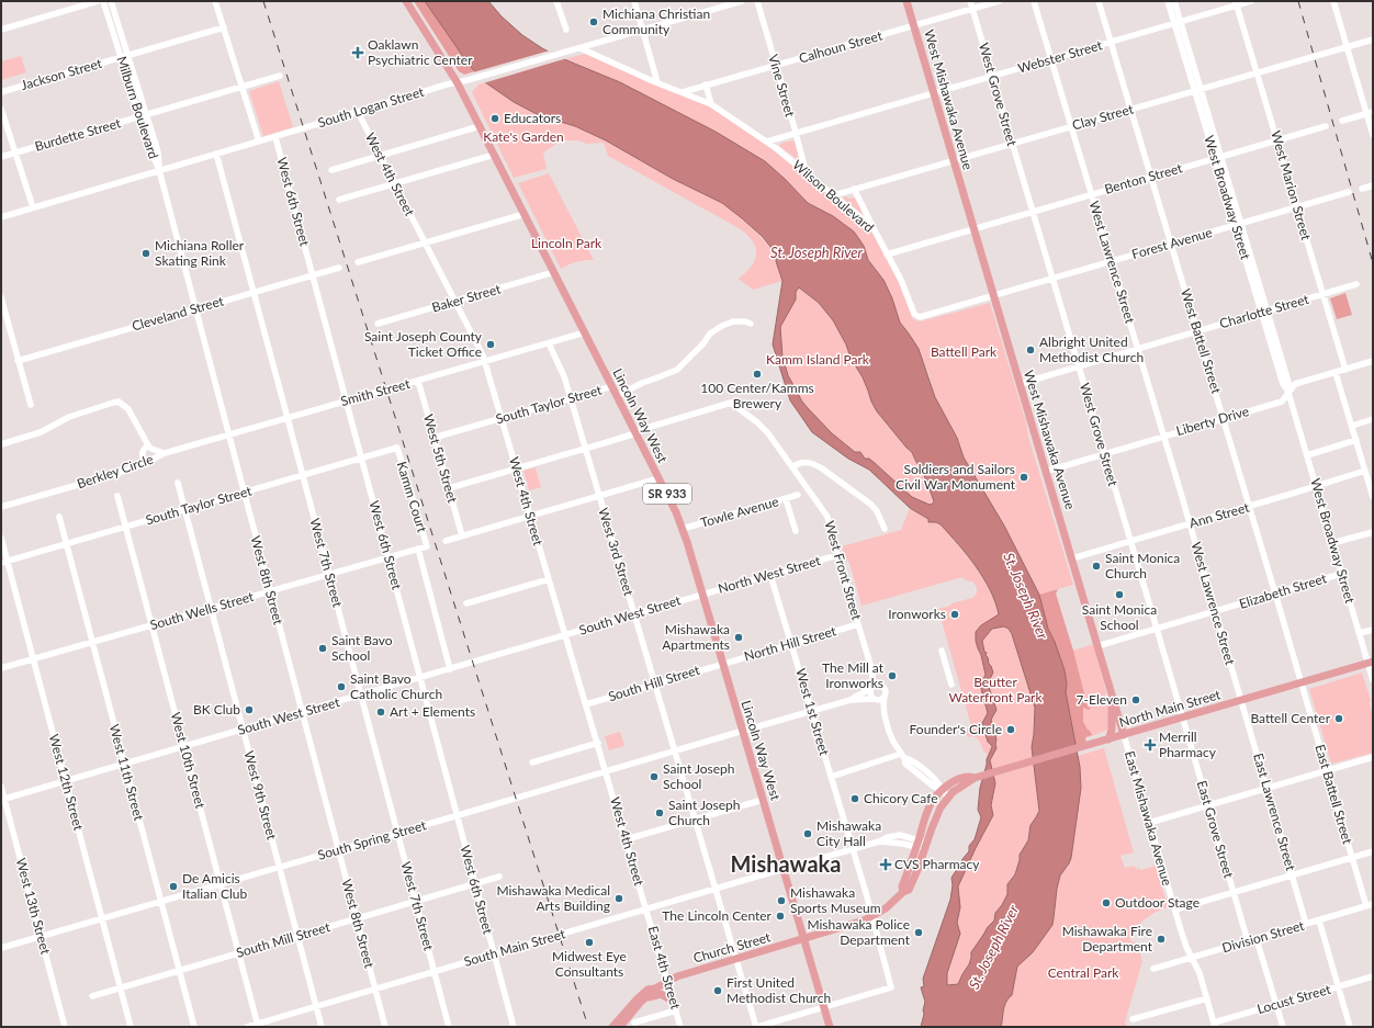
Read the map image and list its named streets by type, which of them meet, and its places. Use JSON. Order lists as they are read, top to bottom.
{
  "streets": {
    "main road": [
      "West Mishawaka Avenue",
      "Lincoln Way West",
      "SR 933",
      "North Main Street",
      "Church Street"
    ],
    "street": [
      "Calhoun Street",
      "Webster Street",
      "Jackson Street",
      "Vine Street",
      "West Grove Street",
      "Milburn Boulevard",
      "South Logan Street",
      "Clay Street",
      "Burdette Street",
      "West 4th Street",
      "Benton Street",
      "West Marion Street",
      "Wilson Boulevard",
      "West Broadway Street",
      "West 6th Street",
      "Forest Avenue",
      "West Lawrence Street",
      "Baker Street",
      "Charlotte Street",
      "Cleveland Street",
      "West Battell Street",
      "Smith Street",
      "South Taylor Street",
      "Liberty Drive",
      "West 5th Street",
      "Berkley Circle",
      "Kamm Court",
      "Towle Avenue",
      "Ann Street",
      "West 3rd Street",
      "West 7th Street",
      "West Front Street",
      "North West Street",
      "West 8th Street",
      "Elizabeth Street",
      "South Wells Street",
      "South West Street",
      "North Hill Street",
      "South Hill Street",
      "West 1st Street",
      "West 10th Street",
      "West 11th Street",
      "West 12th Street",
      "East Battell Street",
      "West 9th Street",
      "East Lawrence Street",
      "East Mishawaka Avenue",
      "East Grove Street",
      "South Spring Street",
      "West 13th Street",
      "Division Street",
      "South Mill Street",
      "South Main Street",
      "East 4th Street",
      "Locust Street"
    ]
  },
  "crossings": [
    ["Calhoun Street", "Vine Street"],
    ["Calhoun Street", "West Grove Street"],
    ["Calhoun Street", "West Mishawaka Avenue"],
    ["Calhoun Street", "Wilson Boulevard"],
    ["Webster Street", "Vine Street"],
    ["Webster Street", "West Grove Street"],
    ["Webster Street", "West Mishawaka Avenue"],
    ["Webster Street", "West Marion Street"],
    ["Webster Street", "Wilson Boulevard"],
    ["Webster Street", "West Broadway Street"],
    ["Webster Street", "West Lawrence Street"],
    ["Webster Street", "West Battell Street"],
    ["Jackson Street", "Milburn Boulevard"],
    ["Vine Street", "Wilson Boulevard"],
    ["West Grove Street", "Clay Street"],
    ["West Grove Street", "Benton Street"],
    ["West Grove Street", "Forest Avenue"],
    ["West Grove Street", "Charlotte Street"],
    ["West Grove Street", "Liberty Drive"],
    ["West Grove Street", "Ann Street"],
    ["West Grove Street", "Elizabeth Street"],
    ["West Grove Street", "North Main Street"],
    ["West Grove Street", "East Grove Street"],
    ["West Mishawaka Avenue", "Clay Street"],
    ["West Mishawaka Avenue", "Benton Street"],
    ["West Mishawaka Avenue", "Forest Avenue"],
    ["West Mishawaka Avenue", "Charlotte Street"],
    ["West Mishawaka Avenue", "Liberty Drive"],
    ["West Mishawaka Avenue", "Ann Street"],
    ["West Mishawaka Avenue", "Elizabeth Street"],
    ["West Mishawaka Avenue", "North Main Street"],
    ["West Mishawaka Avenue", "East Mishawaka Avenue"],
    ["Milburn Boulevard", "South Logan Street"],
    ["Milburn Boulevard", "Burdette Street"],
    ["Milburn Boulevard", "West 8th Street"],
    ["South Logan Street", "West 4th Street"],
    ["South Logan Street", "Wilson Boulevard"],
    ["South Logan Street", "West 6th Street"],
    ["South Logan Street", "Lincoln Way West"],
    ["South Logan Street", "West 7th Street"],
    ["South Logan Street", "West 8th Street"],
    ["Clay Street", "West Marion Street"],
    ["Clay Street", "Wilson Boulevard"],
    ["Clay Street", "West Broadway Street"],
    ["Clay Street", "West Lawrence Street"],
    ["Clay Street", "West Battell Street"],
    ["West 4th Street", "Baker Street"],
    ["West 4th Street", "Smith Street"],
    ["West 4th Street", "South Taylor Street"],
    ["West 4th Street", "South West Street"],
    ["West 4th Street", "South Hill Street"],
    ["West 4th Street", "South Spring Street"],
    ["West 4th Street", "South Main Street"],
    ["West 4th Street", "East 4th Street"],
    ["Benton Street", "West Marion Street"],
    ["Benton Street", "Wilson Boulevard"],
    ["Benton Street", "West Broadway Street"],
    ["Benton Street", "West Lawrence Street"],
    ["Benton Street", "West Battell Street"],
    ["West Marion Street", "Forest Avenue"],
    ["West Marion Street", "Charlotte Street"],
    ["West Marion Street", "Liberty Drive"],
    ["Wilson Boulevard", "Forest Avenue"],
    ["West Broadway Street", "Forest Avenue"],
    ["West Broadway Street", "Charlotte Street"],
    ["West Broadway Street", "Liberty Drive"],
    ["West Broadway Street", "Ann Street"],
    ["West Broadway Street", "Elizabeth Street"],
    ["West Broadway Street", "North Main Street"],
    ["West 6th Street", "Cleveland Street"],
    ["West 6th Street", "Smith Street"],
    ["West 6th Street", "South Taylor Street"],
    ["West 6th Street", "South Wells Street"],
    ["West 6th Street", "South West Street"],
    ["West 6th Street", "South Spring Street"],
    ["West 6th Street", "South Mill Street"],
    ["West 6th Street", "South Main Street"],
    ["Forest Avenue", "West Lawrence Street"],
    ["Forest Avenue", "West Battell Street"],
    ["West Lawrence Street", "Charlotte Street"],
    ["West Lawrence Street", "Liberty Drive"],
    ["West Lawrence Street", "Ann Street"],
    ["West Lawrence Street", "Elizabeth Street"],
    ["West Lawrence Street", "North Main Street"],
    ["West Lawrence Street", "East Lawrence Street"],
    ["Baker Street", "Lincoln Way West"],
    ["Charlotte Street", "West Battell Street"],
    ["Cleveland Street", "West 7th Street"],
    ["Cleveland Street", "West 8th Street"],
    ["West Battell Street", "Liberty Drive"],
    ["West Battell Street", "Ann Street"],
    ["West Battell Street", "Elizabeth Street"],
    ["West Battell Street", "North Main Street"],
    ["West Battell Street", "East Battell Street"],
    ["Smith Street", "Lincoln Way West"],
    ["Smith Street", "West 5th Street"],
    ["Smith Street", "Berkley Circle"],
    ["Smith Street", "West 3rd Street"],
    ["Smith Street", "West 7th Street"],
    ["Smith Street", "West 8th Street"],
    ["South Taylor Street", "Lincoln Way West"],
    ["South Taylor Street", "West 5th Street"],
    ["South Taylor Street", "Kamm Court"],
    ["South Taylor Street", "West 3rd Street"],
    ["South Taylor Street", "West 7th Street"],
    ["South Taylor Street", "West 8th Street"],
    ["South Taylor Street", "West 10th Street"],
    ["South Taylor Street", "West 11th Street"],
    ["South Taylor Street", "West 12th Street"],
    ["South Taylor Street", "West 9th Street"],
    ["Lincoln Way West", "SR 933"],
    ["Lincoln Way West", "Towle Avenue"],
    ["Lincoln Way West", "West Front Street"],
    ["Lincoln Way West", "North West Street"],
    ["Lincoln Way West", "South West Street"],
    ["Lincoln Way West", "North Hill Street"],
    ["Lincoln Way West", "South Hill Street"],
    ["Lincoln Way West", "South Spring Street"],
    ["Lincoln Way West", "South Main Street"],
    ["SR 933", "West 1st Street"],
    ["SR 933", "South Main Street"],
    ["SR 933", "Church Street"],
    ["Kamm Court", "South Wells Street"],
    ["West 3rd Street", "South West Street"],
    ["West 3rd Street", "South Hill Street"],
    ["West 3rd Street", "South Spring Street"],
    ["West 3rd Street", "South Main Street"],
    ["West 3rd Street", "Church Street"],
    ["West 7th Street", "South Wells Street"],
    ["West 7th Street", "South West Street"],
    ["West 7th Street", "South Spring Street"],
    ["West 7th Street", "South Mill Street"],
    ["West 7th Street", "South Main Street"],
    ["West Front Street", "North West Street"],
    ["West Front Street", "North Hill Street"],
    ["North West Street", "South West Street"],
    ["North West Street", "West 1st Street"],
    ["West 8th Street", "South Wells Street"],
    ["West 8th Street", "South West Street"],
    ["West 8th Street", "South Spring Street"],
    ["West 8th Street", "South Mill Street"],
    ["West 8th Street", "South Main Street"],
    ["South Wells Street", "West 10th Street"],
    ["South Wells Street", "West 11th Street"],
    ["South Wells Street", "West 12th Street"],
    ["South Wells Street", "West 9th Street"],
    ["South West Street", "West 10th Street"],
    ["South West Street", "West 11th Street"],
    ["South West Street", "West 12th Street"],
    ["South West Street", "West 9th Street"],
    ["South West Street", "West 13th Street"],
    ["North Hill Street", "South Hill Street"],
    ["North Hill Street", "West 1st Street"],
    ["North Main Street", "West 1st Street"],
    ["North Main Street", "East Battell Street"],
    ["North Main Street", "East Lawrence Street"],
    ["North Main Street", "East Mishawaka Avenue"],
    ["North Main Street", "East Grove Street"],
    ["North Main Street", "Church Street"],
    ["West 1st Street", "South Spring Street"],
    ["West 1st Street", "Church Street"],
    ["West 10th Street", "South Spring Street"],
    ["West 10th Street", "South Mill Street"],
    ["West 10th Street", "South Main Street"],
    ["West 11th Street", "South Spring Street"],
    ["West 11th Street", "South Mill Street"],
    ["West 12th Street", "South Spring Street"],
    ["West 12th Street", "South Mill Street"],
    ["East Battell Street", "Division Street"],
    ["West 9th Street", "South Spring Street"],
    ["West 9th Street", "South Mill Street"],
    ["West 9th Street", "South Main Street"],
    ["East Lawrence Street", "Division Street"],
    ["East Mishawaka Avenue", "Division Street"],
    ["East Mishawaka Avenue", "Locust Street"],
    ["East Grove Street", "Division Street"],
    ["South Spring Street", "West 13th Street"],
    ["South Main Street", "East 4th Street"],
    ["Church Street", "East 4th Street"]
  ],
  "districts": ["Mishawaka"],
  "water": ["St. Joseph River"],
  "parks": [
    "Kate's Garden",
    "Lincoln Park",
    "Battell Park",
    "Kamm Island Park",
    "Beutter Waterfront Park",
    "Central Park"
  ],
  "places": {
    "other": [
      "Michiana Christian Community",
      "Educators",
      "Michiana Roller Skating Rink",
      "Saint Joseph County Ticket Office",
      "Albright United Methodist Church",
      "100 Center/Kamms Brewery",
      "Soldiers and Sailors Civil War Monument",
      "Saint Monica Church",
      "Saint Monica School",
      "Ironworks",
      "Mishawaka Apartments",
      "Saint Bavo School",
      "The Mill at Ironworks",
      "Saint Bavo Catholic Church",
      "7-Eleven",
      "BK Club",
      "Art + Elements",
      "Battell Center",
      "Founder's Circle",
      "Saint Joseph School",
      "Chicory Cafe",
      "Saint Joseph Church",
      "Mishawaka City Hall",
      "De Amicis Italian Club",
      "Mishawaka Medical Arts Building",
      "Mishawaka Sports Museum",
      "Outdoor Stage",
      "The Lincoln Center",
      "Mishawaka Police Department",
      "Mishawaka Fire Department",
      "Midwest Eye Consultants",
      "First United Methodist Church"
    ],
    "health": ["Oaklawn Psychiatric Center", "Merrill Pharmacy", "CVS Pharmacy"]
  }
}
